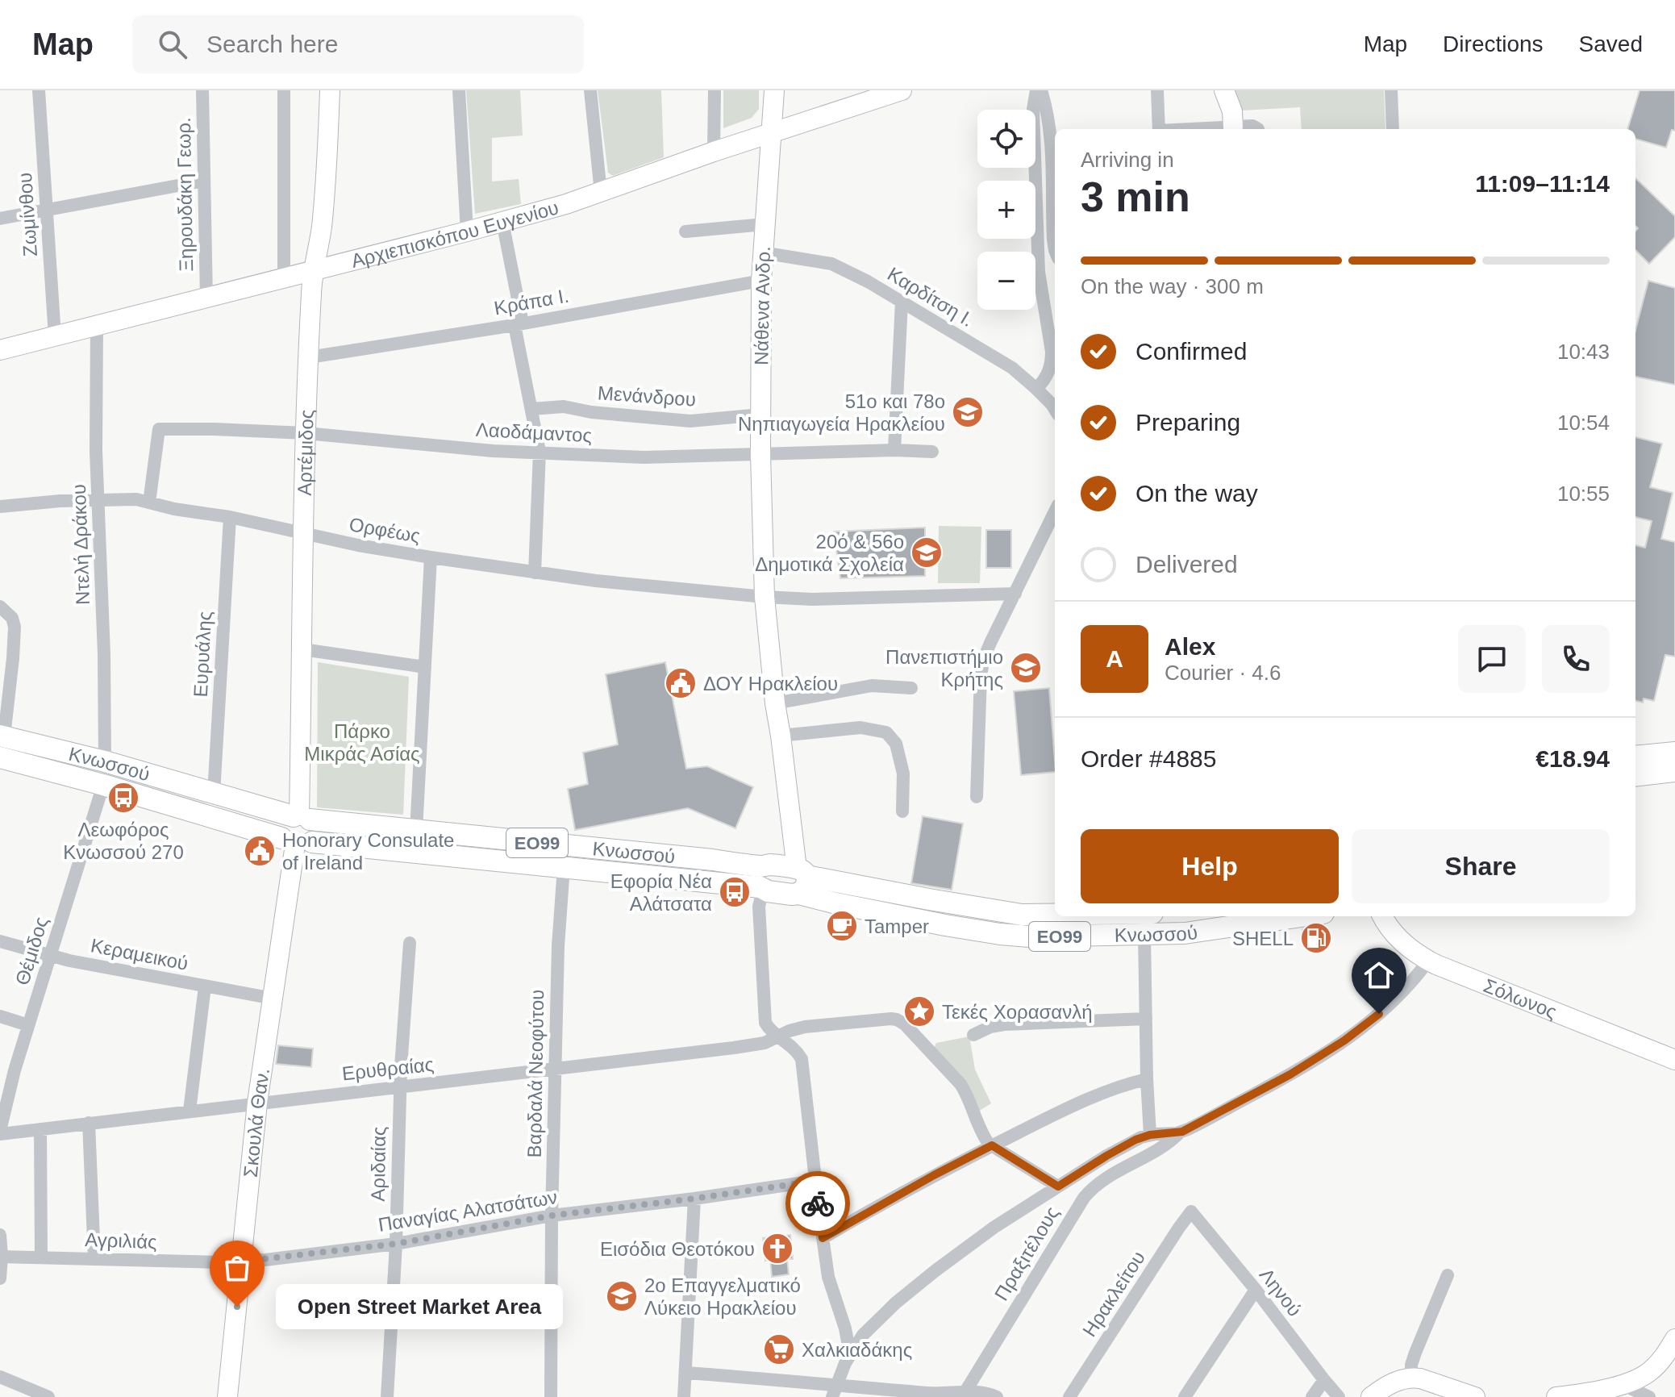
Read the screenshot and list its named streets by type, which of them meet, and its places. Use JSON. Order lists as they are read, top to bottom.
{
  "streets": {
    "main road": ["Κνωσσού", "ΕΟ99"],
    "street": [
      "Ξηρουδάκη Γεωρ.",
      "Ζωμίνθου",
      "Αρχιεπισκόπου Ευγενίου",
      "Καρδίτση Ι.",
      "Κράπα Ι.",
      "Νάθενα Ανδρ.",
      "Μενάνδρου",
      "Λαοδάμαντος",
      "Αρτέμιδος",
      "Ορφέως",
      "Ντελή Δράκου",
      "Ευρυάλης",
      "Θέμιδος",
      "Κεραμεικού",
      "Σόλωνος",
      "Ερυθραίας",
      "Βαρδαλά Νεοφύτου",
      "Σκουλά Θαν.",
      "Αριδαίας",
      "Παναγίας Αλατσάτων",
      "Αγριλιάς",
      "Πραξιτέλους",
      "Ληνού",
      "Ηρακλείτου"
    ]
  },
  "crossings": [
    ["Ξηρουδάκη Γεωρ.", "Αρχιεπισκόπου Ευγενίου"],
    ["Ζωμίνθου", "Αρχιεπισκόπου Ευγενίου"],
    ["Αρχιεπισκόπου Ευγενίου", "Νάθενα Ανδρ."],
    ["Αρχιεπισκόπου Ευγενίου", "Αρτέμιδος"],
    ["Αρχιεπισκόπου Ευγενίου", "Ντελή Δράκου"],
    ["Καρδίτση Ι.", "Νάθενα Ανδρ."],
    ["Κράπα Ι.", "Νάθενα Ανδρ."],
    ["Κράπα Ι.", "Αρτέμιδος"],
    ["Νάθενα Ανδρ.", "Μενάνδρου"],
    ["Νάθενα Ανδρ.", "Λαοδάμαντος"],
    ["Νάθενα Ανδρ.", "Ορφέως"],
    ["Νάθενα Ανδρ.", "Κνωσσού"],
    ["Νάθενα Ανδρ.", "ΕΟ99"],
    ["Λαοδάμαντος", "Αρτέμιδος"],
    ["Αρτέμιδος", "Ορφέως"],
    ["Αρτέμιδος", "Κνωσσού"],
    ["Αρτέμιδος", "Σκουλά Θαν."],
    ["Ορφέως", "Ντελή Δράκου"],
    ["Ορφέως", "Ευρυάλης"],
    ["Ντελή Δράκου", "Κνωσσού"],
    ["Ευρυάλης", "Κνωσσού"],
    ["Κνωσσού", "ΕΟ99"],
    ["Κνωσσού", "Θέμιδος"],
    ["Κνωσσού", "Βαρδαλά Νεοφύτου"],
    ["Κνωσσού", "Σκουλά Θαν."],
    ["Θέμιδος", "Κεραμεικού"],
    ["Θέμιδος", "Ερυθραίας"],
    ["Κεραμεικού", "Σκουλά Θαν."],
    ["Ερυθραίας", "Βαρδαλά Νεοφύτου"],
    ["Ερυθραίας", "Σκουλά Θαν."],
    ["Ερυθραίας", "Αριδαίας"],
    ["Βαρδαλά Νεοφύτου", "Παναγίας Αλατσάτων"],
    ["Σκουλά Θαν.", "Παναγίας Αλατσάτων"],
    ["Σκουλά Θαν.", "Αγριλιάς"],
    ["Αριδαίας", "Παναγίας Αλατσάτων"],
    ["Παναγίας Αλατσάτων", "Αγριλιάς"],
    ["Ληνού", "Ηρακλείτου"]
  ],
  "parks": ["Πάρκο Μικράς Ασίας"],
  "places": {
    "school or university": [
      "51ο και 78ο Νηπιαγωγεία Ηρακλείου",
      "20ό & 56ο Δημοτικά Σχολεία",
      "Πανεπιστήμιο Κρήτης",
      "2ο Επαγγελματικό Λύκειο Ηρακλείου"
    ],
    "public building": ["ΔΟΥ Ηρακλείου", "Honorary Consulate of Ireland"],
    "bus stop": ["Λεωφόρος Κνωσσού 270", "Εφορία Νέα Αλάτσατα"],
    "cafe": ["Tamper"],
    "fuel station": ["SHELL"],
    "place": ["Τεκές Χορασανλή"],
    "church": ["Εισόδια Θεοτόκου"],
    "other": ["Open Street Market Area"],
    "supermarket": ["Χαλκιαδάκης"]
  },
  "page": {
    "header": "Map",
    "search": "Search here",
    "nav": ["Map", "Directions", "Saved"],
    "map_buttons": ["+", "−"],
    "heading": ["3 min", "Arriving in", "11:09–11:14"],
    "panel": [
      "Alex",
      "Courier · 4.6",
      "Order #4885",
      "€18.94"
    ],
    "bar": "On the way · 300 m",
    "list": [
      ["Confirmed", "10:43"],
      ["Preparing", "10:54"],
      ["On the way", "10:55"],
      "Delivered"
    ],
    "round": "A",
    "buttons": ["Help", "Share"],
    "bubble": "Open Street Market Area"
  }
}
